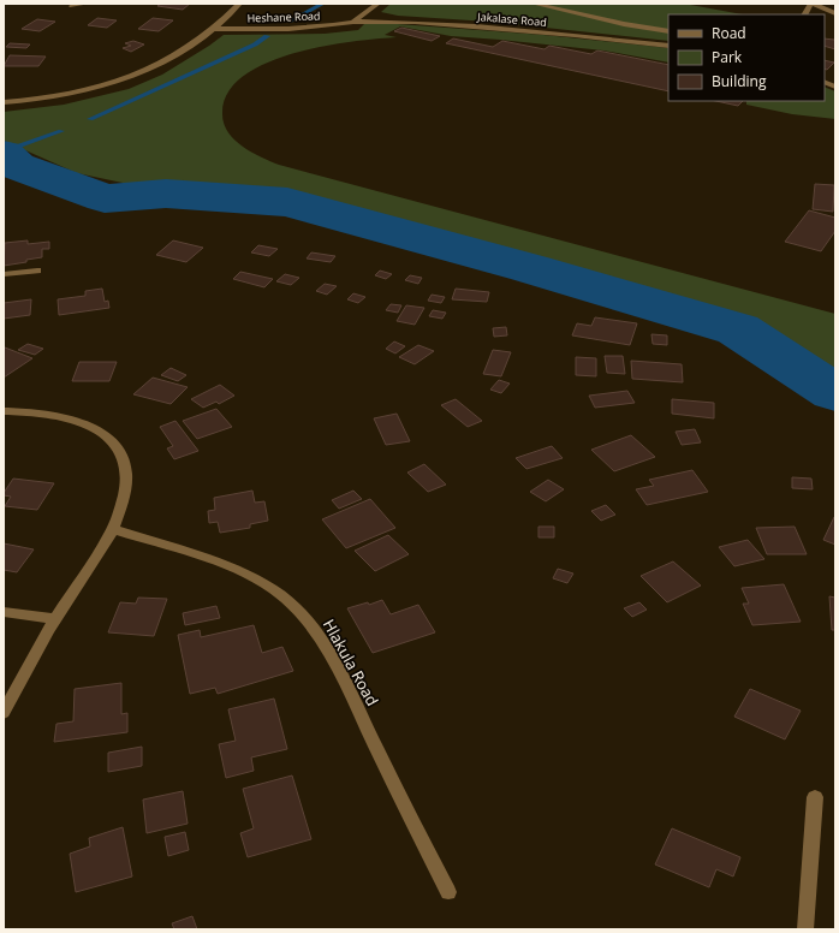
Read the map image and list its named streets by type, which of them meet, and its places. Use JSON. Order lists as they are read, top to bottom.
{
  "streets": {
    "street": ["Heshane Road", "Jakalase Road", "Hlakula Road"]
  },
  "crossings": [
    ["Heshane Road", "Jakalase Road"]
  ],
  "legend": ["Road", "Park", "Building"]
}
